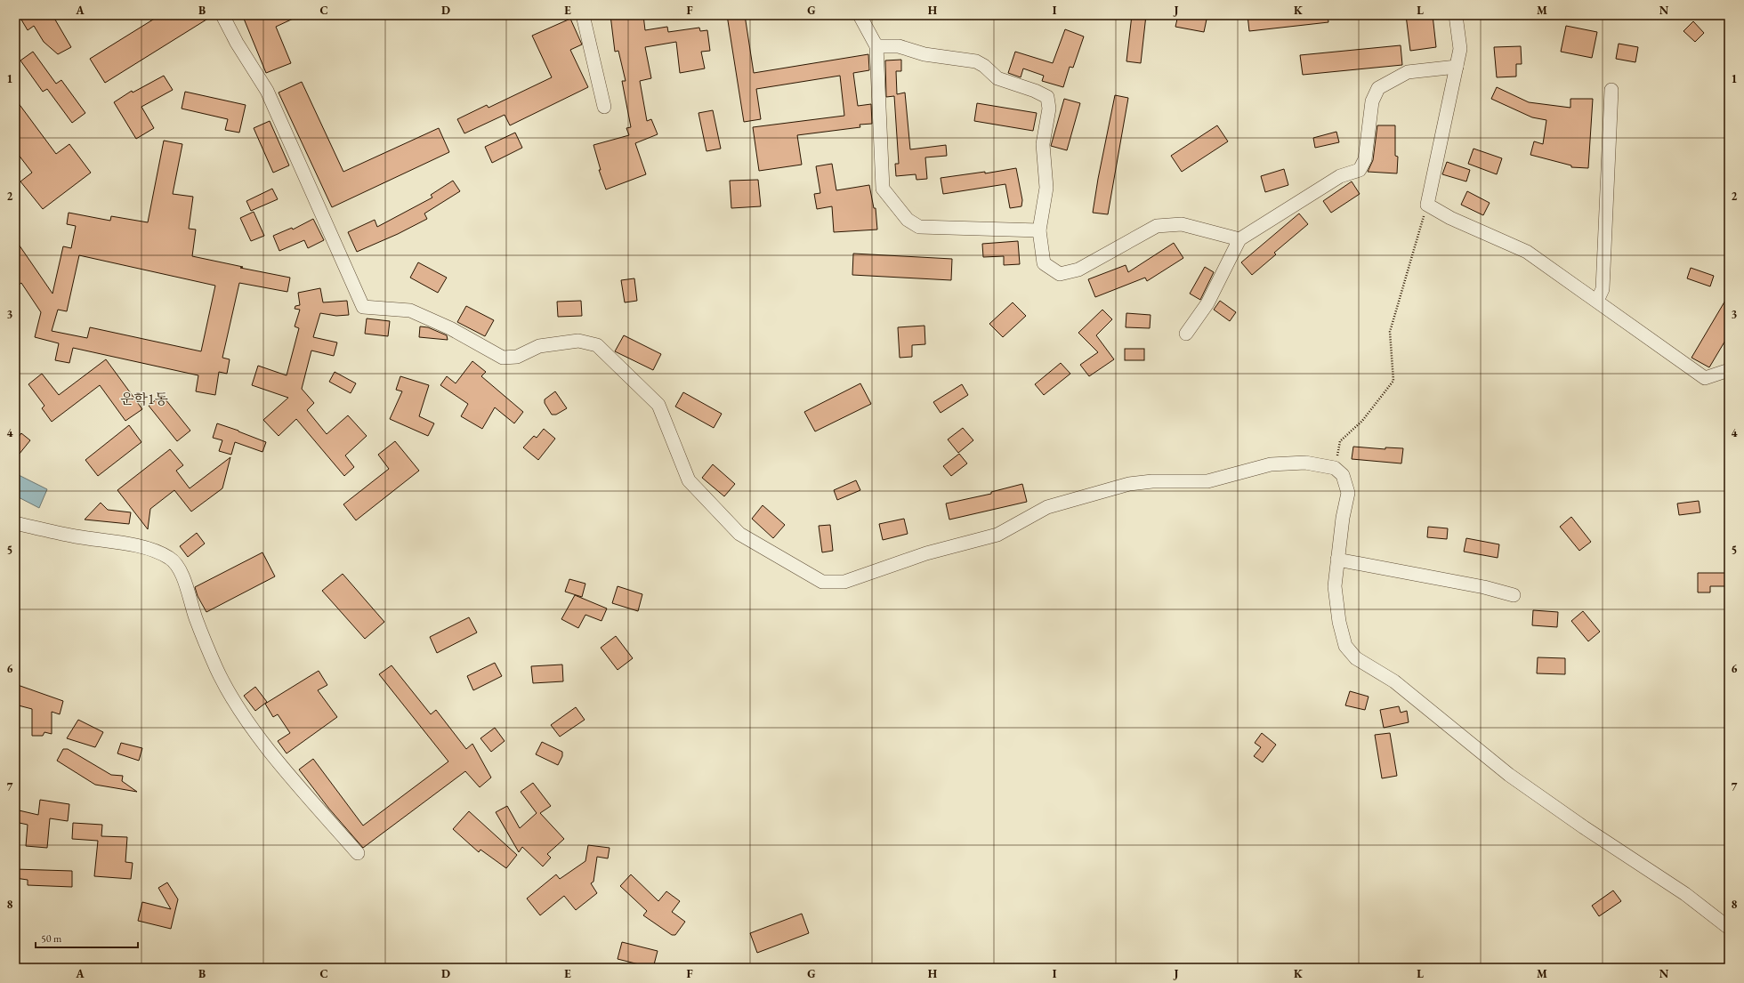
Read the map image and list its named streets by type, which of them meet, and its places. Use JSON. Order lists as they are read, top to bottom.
{
  "districts": ["운학1동"],
  "scale_bar": "50 m",
  "grid": {
    "columns": [
      "A",
      "B",
      "C",
      "D",
      "E",
      "F",
      "G",
      "H",
      "I",
      "J",
      "K",
      "L",
      "M",
      "N"
    ],
    "rows": [
      "1",
      "2",
      "3",
      "4",
      "5",
      "6",
      "7",
      "8"
    ]
  }
}
